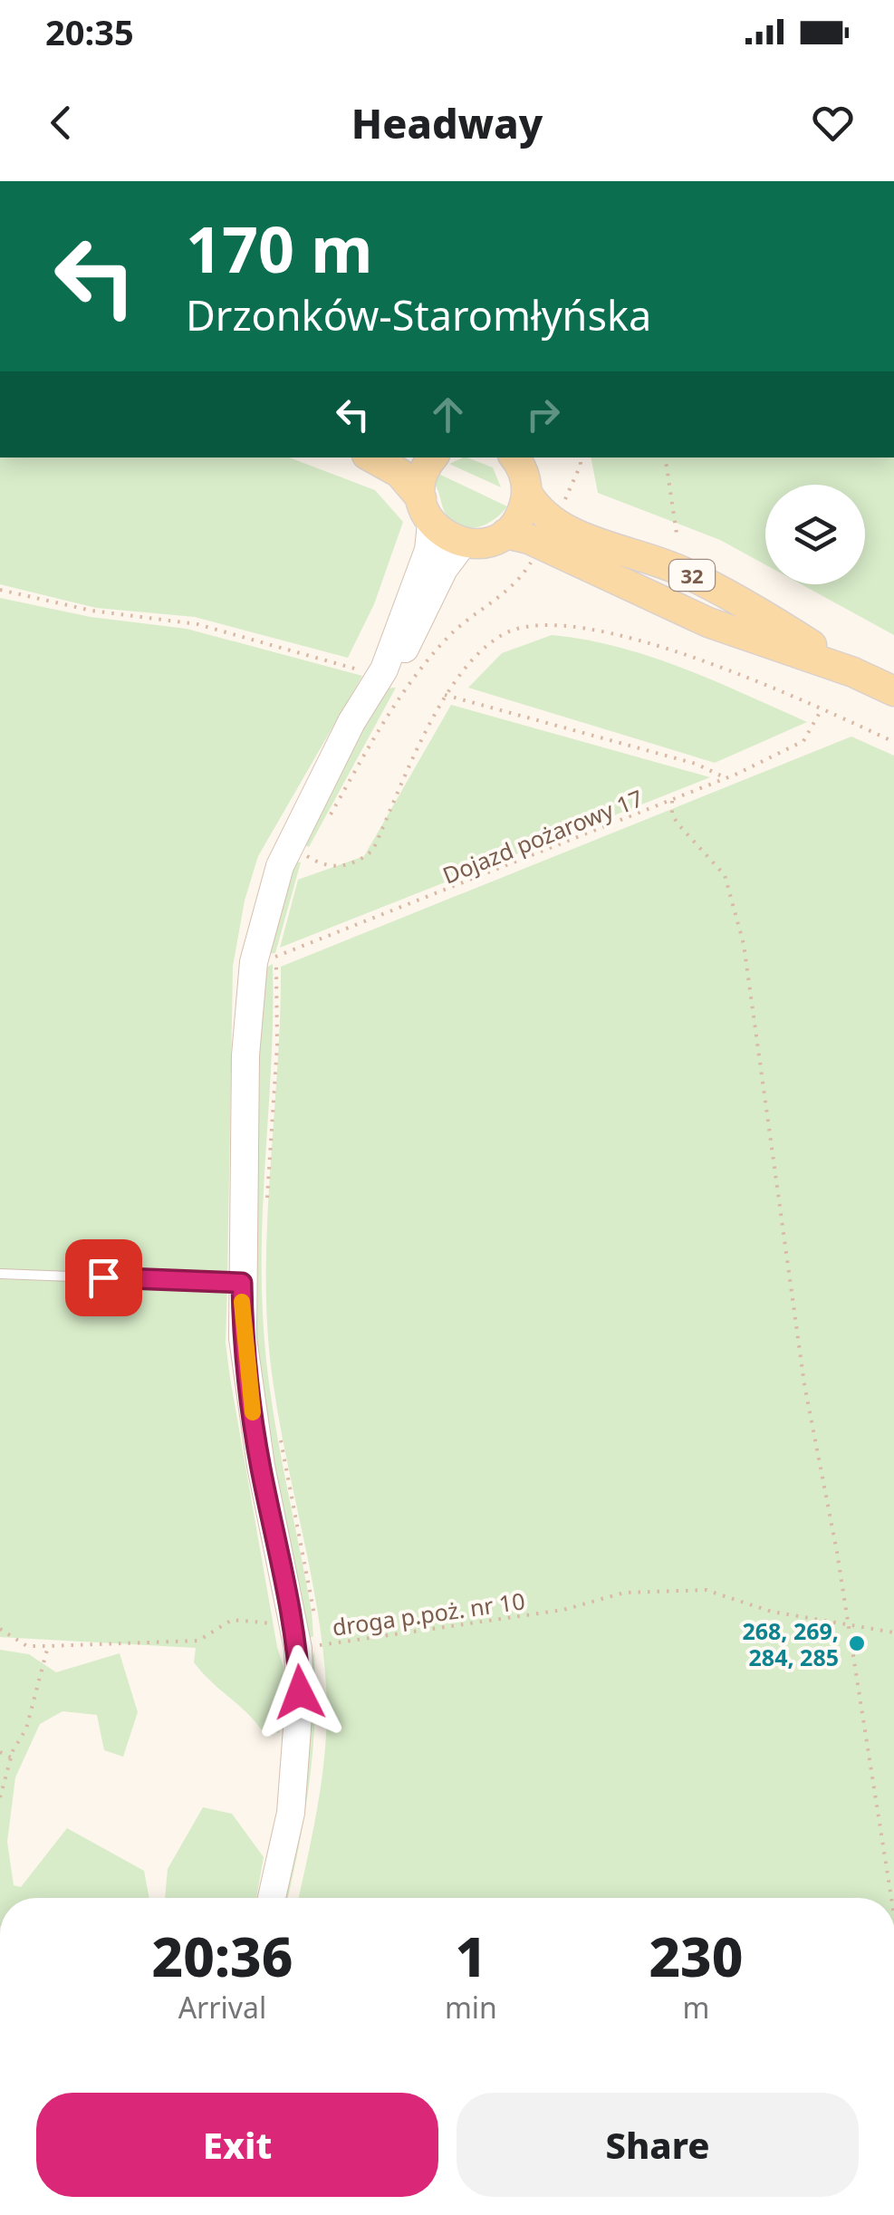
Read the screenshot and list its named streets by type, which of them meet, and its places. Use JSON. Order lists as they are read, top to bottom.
{
  "streets": {
    "main road": ["32"],
    "path": ["Dojazd pożarowy 17", "droga p.poż. nr 10"]
  },
  "places": ["268, 269, 284, 285"],
  "page": {
    "status": "20:35",
    "header": "Headway",
    "turn": ["170 m", "Drzonków-Staromłyńska"],
    "eta": [
      "20:36",
      "Arrival",
      "1",
      "min",
      "230",
      "m"
    ],
    "buttons": ["Exit", "Share"]
  }
}
